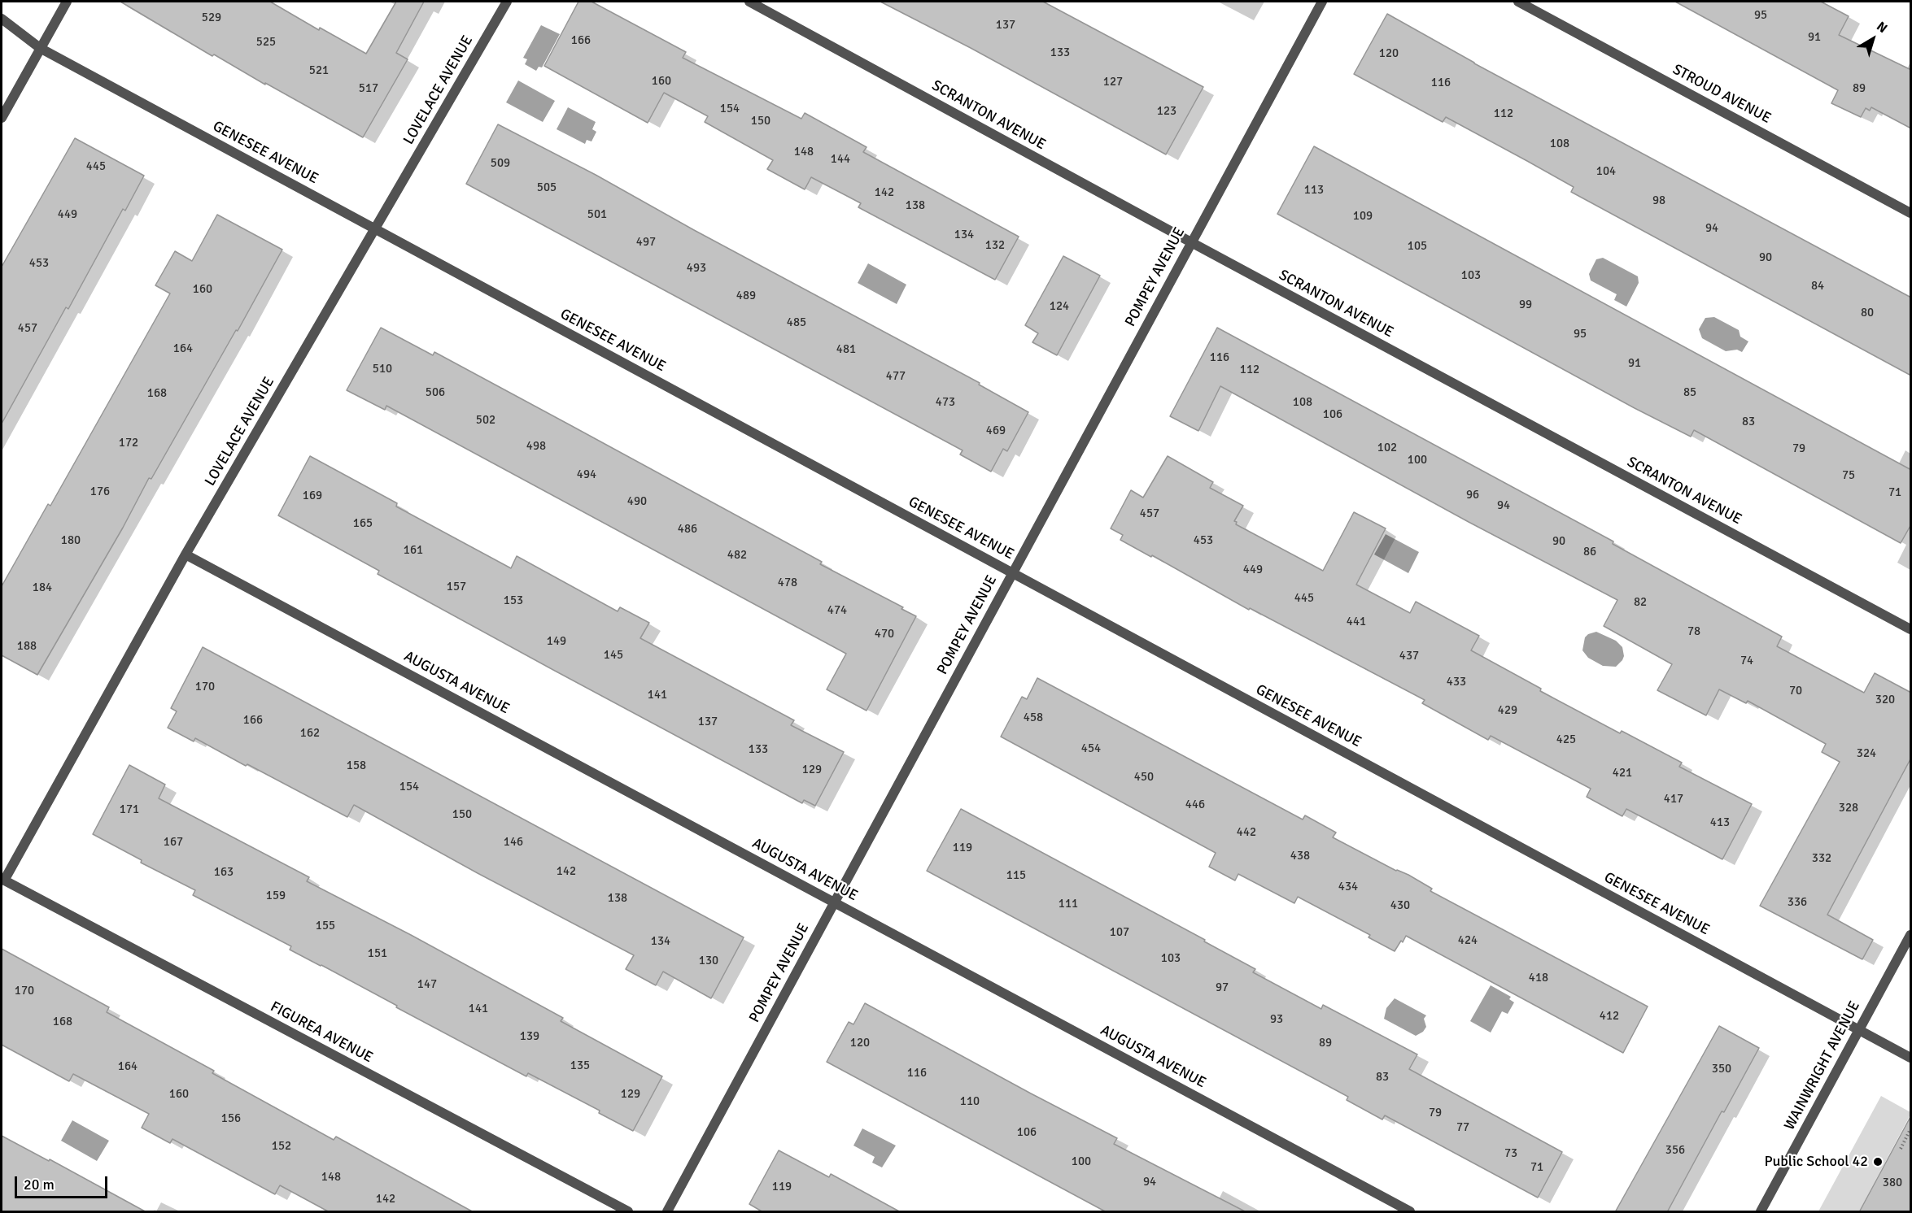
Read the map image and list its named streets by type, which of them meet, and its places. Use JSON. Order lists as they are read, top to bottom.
{
  "streets": {
    "street": [
      "LOVELACE AVENUE",
      "STROUD AVENUE",
      "SCRANTON AVENUE",
      "GENESEE AVENUE",
      "POMPEY AVENUE",
      "AUGUSTA AVENUE",
      "FIGUREA AVENUE",
      "WAINWRIGHT AVENUE"
    ]
  },
  "crossings": [
    ["LOVELACE AVENUE", "GENESEE AVENUE"],
    ["LOVELACE AVENUE", "AUGUSTA AVENUE"],
    ["LOVELACE AVENUE", "FIGUREA AVENUE"],
    ["SCRANTON AVENUE", "POMPEY AVENUE"],
    ["GENESEE AVENUE", "POMPEY AVENUE"],
    ["GENESEE AVENUE", "WAINWRIGHT AVENUE"],
    ["POMPEY AVENUE", "AUGUSTA AVENUE"]
  ],
  "places": ["Public School 42"],
  "house_numbers": [
    "95",
    "529",
    "137",
    "91",
    "166",
    "525",
    "133",
    "120",
    "521",
    "160",
    "127",
    "116",
    "517",
    "89",
    "154",
    "123",
    "112",
    "150",
    "108",
    "148",
    "144",
    "509",
    "445",
    "104",
    "505",
    "113",
    "142",
    "98",
    "138",
    "449",
    "501",
    "109",
    "94",
    "134",
    "497",
    "132",
    "105",
    "90",
    "453",
    "493",
    "103",
    "84",
    "160",
    "489",
    "99",
    "124",
    "80",
    "485",
    "457",
    "95",
    "164",
    "481",
    "116",
    "91",
    "510",
    "112",
    "477",
    "506",
    "85",
    "168",
    "473",
    "108",
    "106",
    "502",
    "83",
    "469",
    "172",
    "498",
    "102",
    "79",
    "100",
    "494",
    "75",
    "176",
    "71",
    "96",
    "169",
    "490",
    "94",
    "457",
    "165",
    "486",
    "180",
    "453",
    "90",
    "161",
    "86",
    "482",
    "449",
    "478",
    "157",
    "184",
    "445",
    "153",
    "82",
    "474",
    "441",
    "78",
    "470",
    "149",
    "188",
    "145",
    "437",
    "74",
    "433",
    "170",
    "70",
    "141",
    "320",
    "429",
    "458",
    "166",
    "137",
    "162",
    "425",
    "454",
    "133",
    "324",
    "158",
    "129",
    "421",
    "450",
    "154",
    "417",
    "446",
    "328",
    "171",
    "150",
    "413",
    "442",
    "167",
    "146",
    "119",
    "438",
    "332",
    "142",
    "163",
    "115",
    "434",
    "159",
    "138",
    "336",
    "111",
    "430",
    "155",
    "107",
    "424",
    "134",
    "151",
    "103",
    "130",
    "418",
    "147",
    "97",
    "170",
    "141",
    "412",
    "93",
    "168",
    "139",
    "120",
    "89",
    "135",
    "164",
    "350",
    "116",
    "83",
    "160",
    "129",
    "110",
    "79",
    "156",
    "77",
    "106",
    "152",
    "356",
    "73",
    "100",
    "71",
    "148",
    "94",
    "380",
    "119",
    "142"
  ],
  "scale_bar": "20 m",
  "north": "top right"
}
